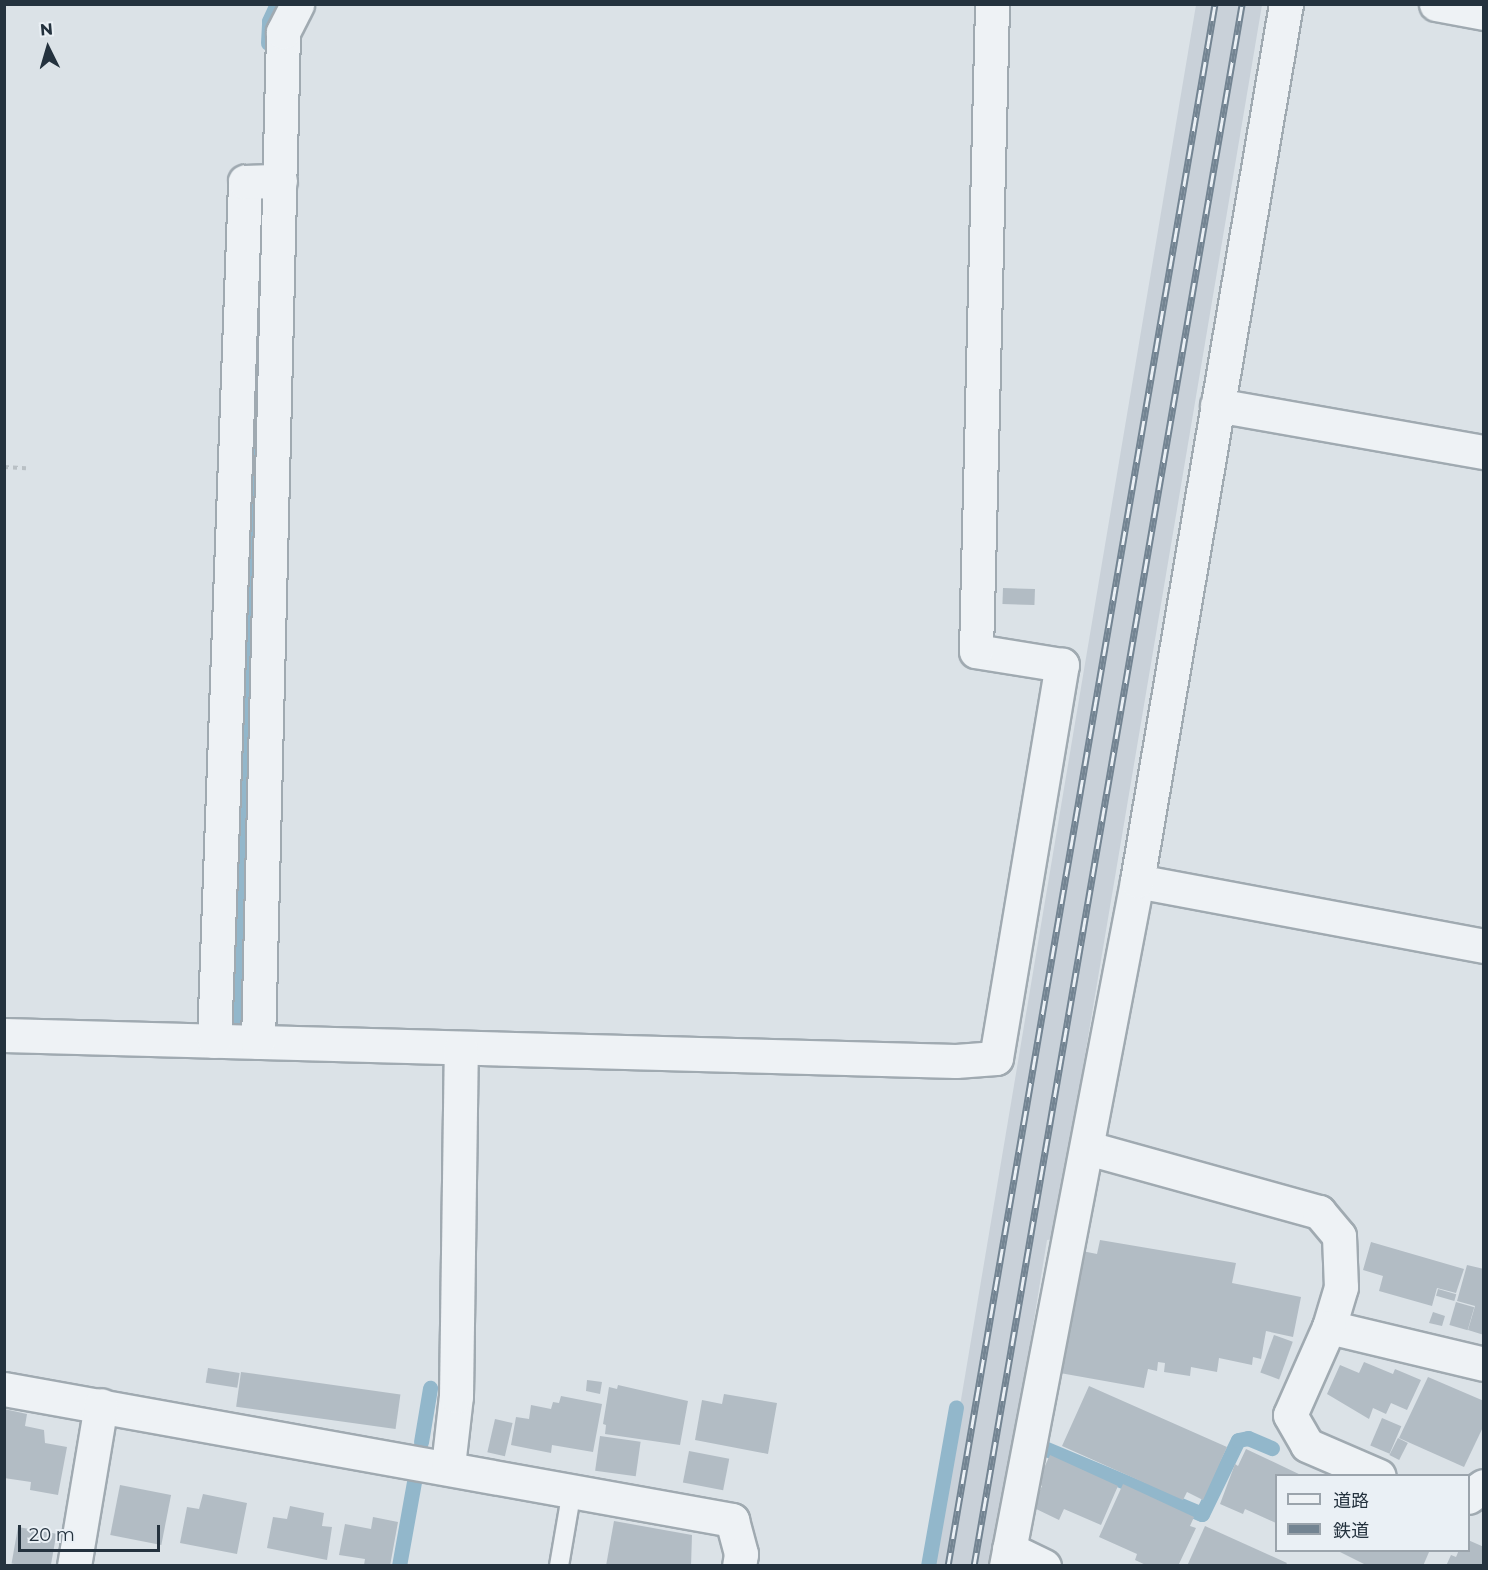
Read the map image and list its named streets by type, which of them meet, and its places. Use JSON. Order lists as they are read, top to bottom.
{
  "legend": ["道路", "鉄道"],
  "scale_bar": "20 m",
  "north": "top"
}
